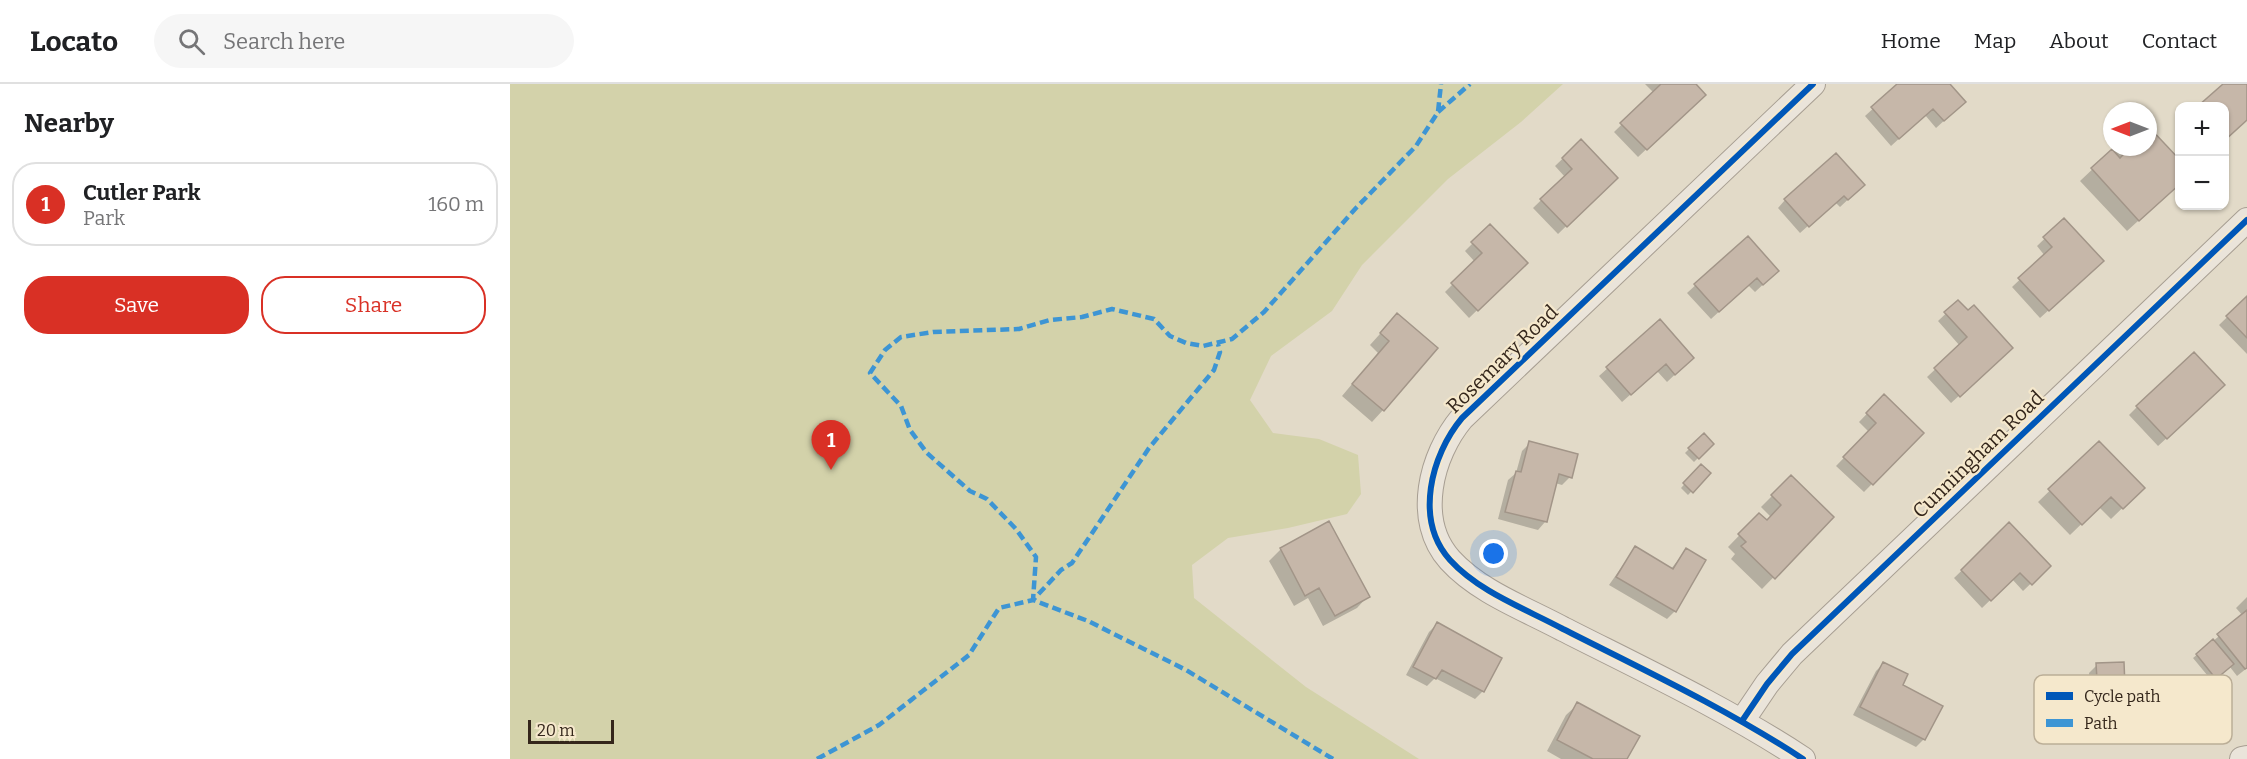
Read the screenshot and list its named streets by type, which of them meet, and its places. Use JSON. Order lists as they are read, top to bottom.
{
  "streets": {
    "street": ["Rosemary Road", "Cunningham Road"]
  },
  "crossings": [
    ["Rosemary Road", "Cunningham Road"]
  ],
  "legend": ["Cycle path", "Path"],
  "scale_bar": "20 m",
  "north": "left",
  "page": {
    "header": "Locato",
    "search": "Search here",
    "nav": [
      "Home",
      "Map",
      "About",
      "Contact"
    ],
    "heading": "Nearby",
    "map_buttons": ["+", "−"],
    "list": [
      {
        "mark": "1",
        "name": "Cutler Park",
        "note": "Park",
        "value": "160 m"
      }
    ],
    "buttons": ["Save", "Share"],
    "pins": "1",
    "scale": "20 m"
  }
}
